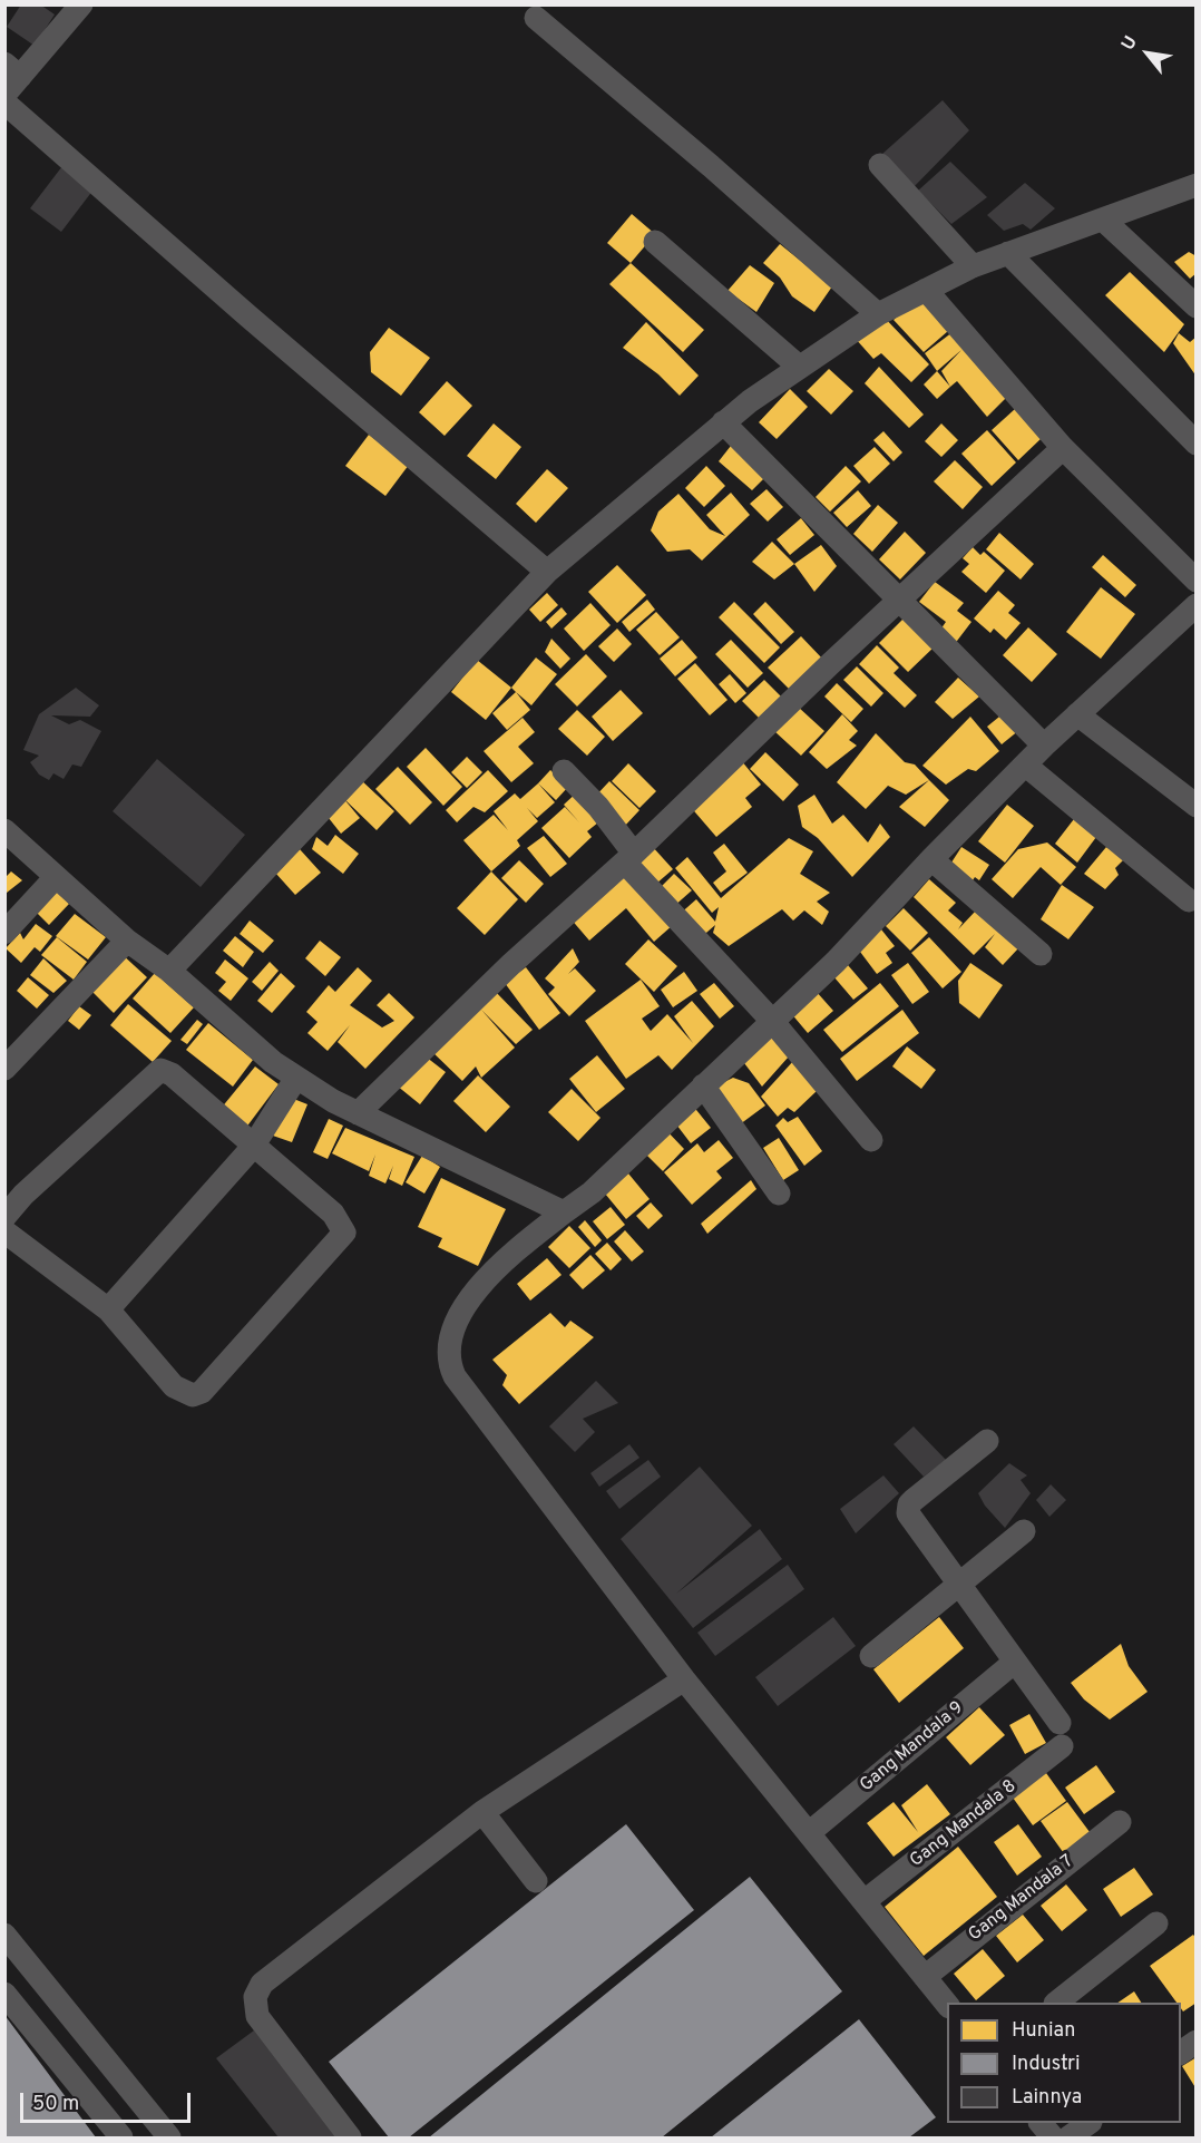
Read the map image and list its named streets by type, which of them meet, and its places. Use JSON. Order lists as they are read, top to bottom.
{
  "streets": {
    "street": ["Gang Mandala 9", "Gang Mandala 8", "Gang Mandala 7"]
  },
  "legend": ["Hunian", "Industri", "Lainnya"],
  "scale_bar": "50 m",
  "north": "top left"
}
